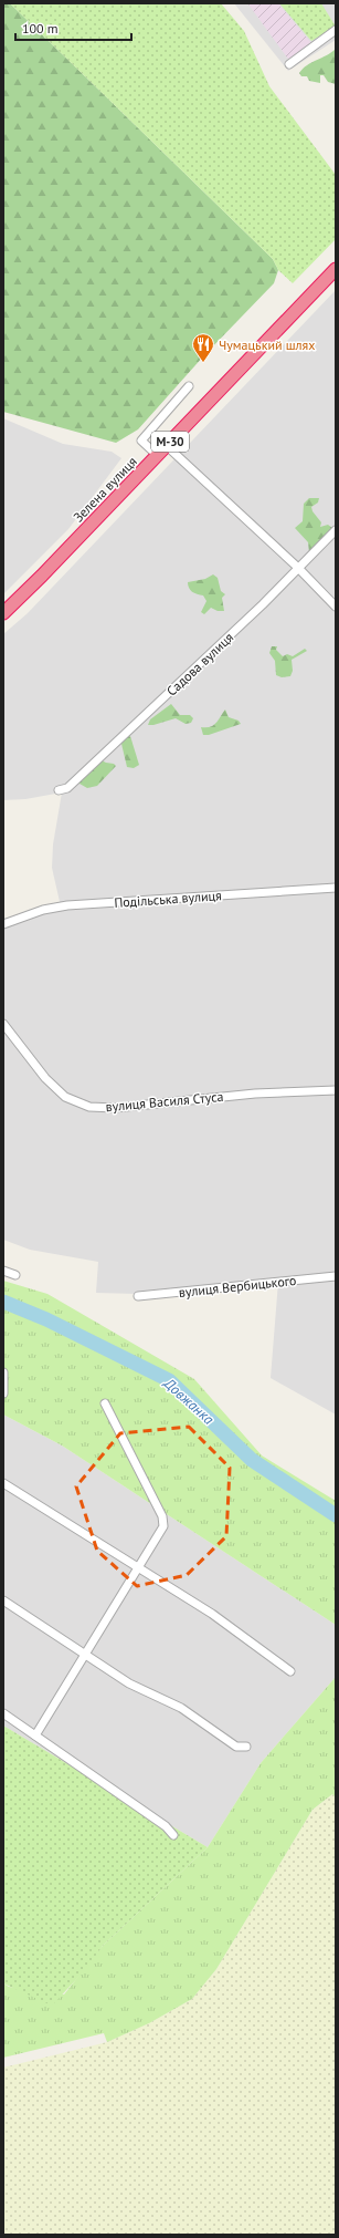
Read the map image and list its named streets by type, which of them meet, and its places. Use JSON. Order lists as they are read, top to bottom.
{
  "streets": {
    "highway": ["М-30", "Зелена вулиця"],
    "street": [
      "Садова вулиця",
      "Подільська вулиця",
      "вулиця Василя Стуса",
      "вулиця Вербицького"
    ]
  },
  "water": ["Довжанка"],
  "places": {
    "restaurant": ["Чумацький шлях"]
  },
  "scale_bar": "100 m"
}
